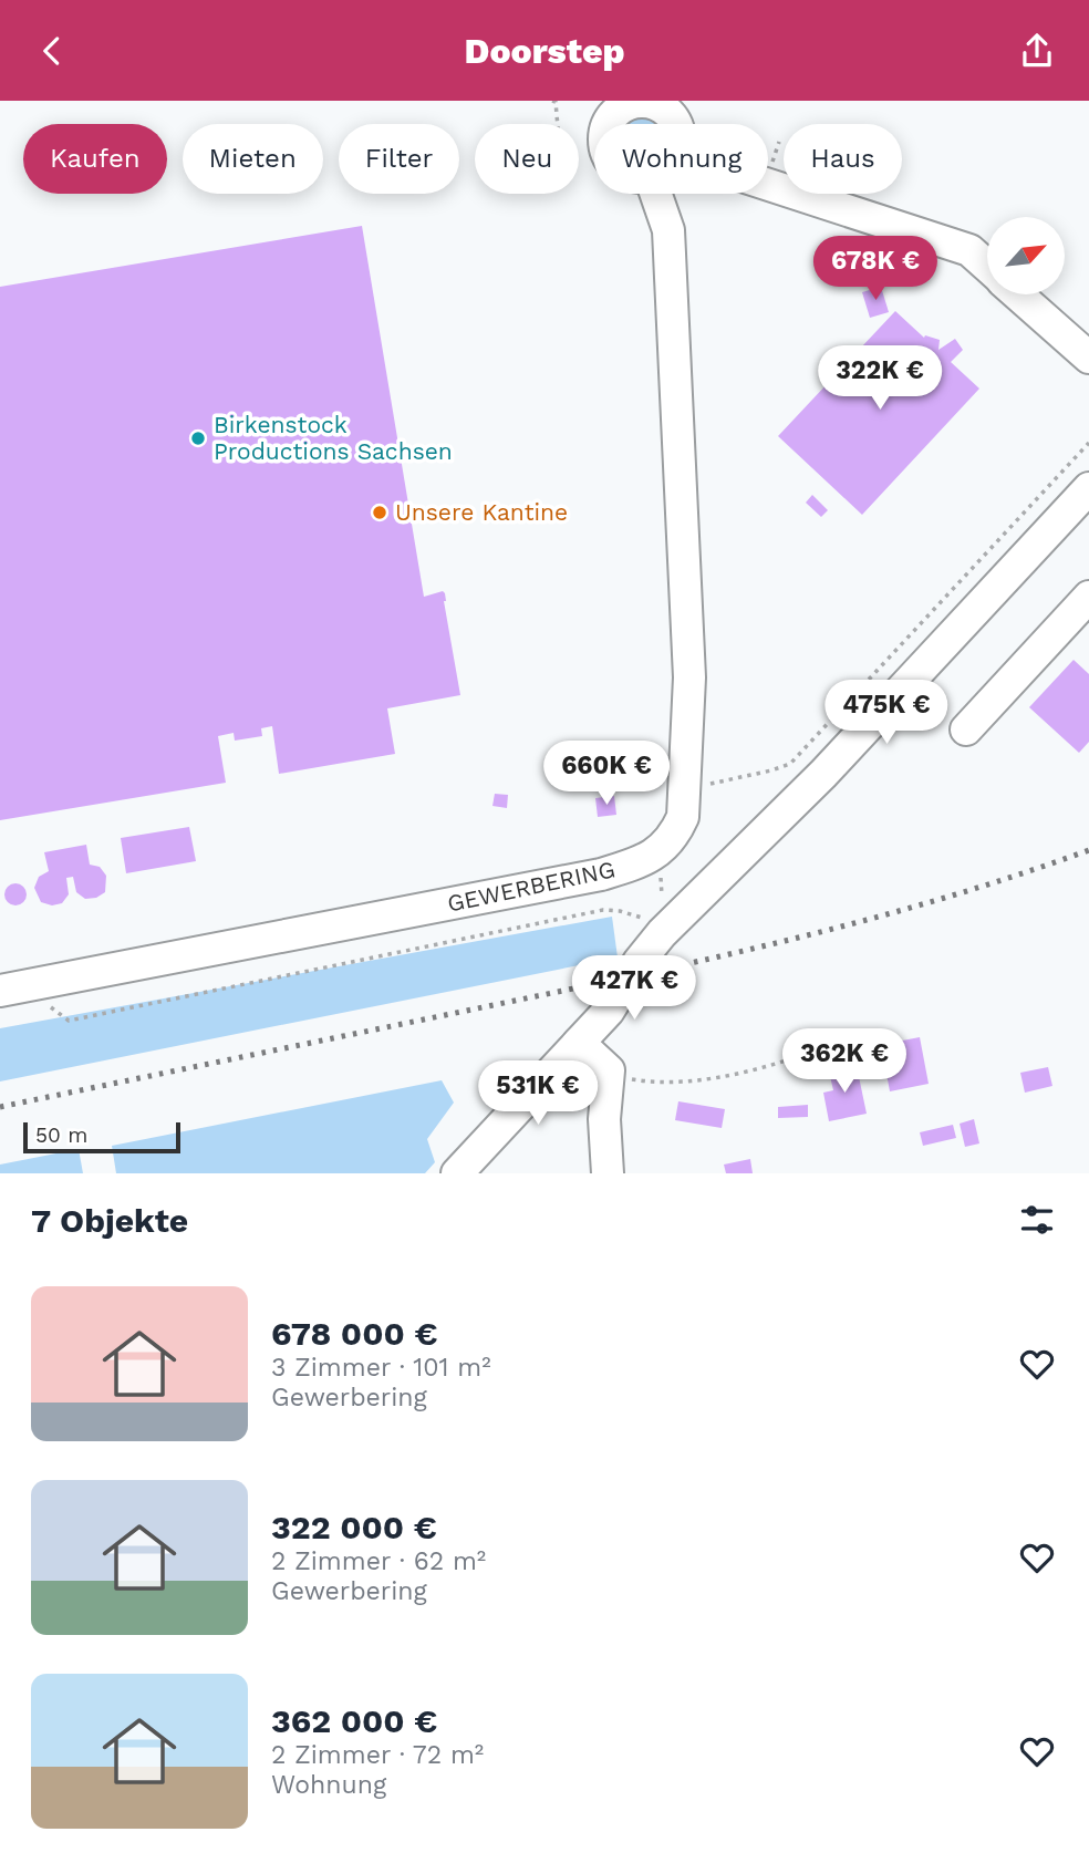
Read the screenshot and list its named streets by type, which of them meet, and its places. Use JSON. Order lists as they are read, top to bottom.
{
  "streets": {
    "street": ["GEWERBERING"]
  },
  "places": ["Birkenstock Productions Sachsen", "Unsere Kantine"],
  "scale_bar": "50 m",
  "north": "top right",
  "page": {
    "header": "Doorstep",
    "chip": [
      "Kaufen",
      "Mieten",
      "Filter",
      "Neu",
      "Wohnung",
      "Haus"
    ],
    "price": [
      "678K €",
      "322K €",
      "475K €",
      "660K €",
      "427K €",
      "362K €",
      "531K €"
    ],
    "scale": "50 m",
    "heading": "7 Objekte",
    "list": [
      {
        "name": "678 000 €",
        "note": "3 Zimmer · 101 m² · Gewerbering"
      },
      {
        "name": "322 000 €",
        "note": "2 Zimmer · 62 m² · Gewerbering"
      },
      {
        "name": "362 000 €",
        "note": "2 Zimmer · 72 m² · Wohnung"
      }
    ]
  }
}
